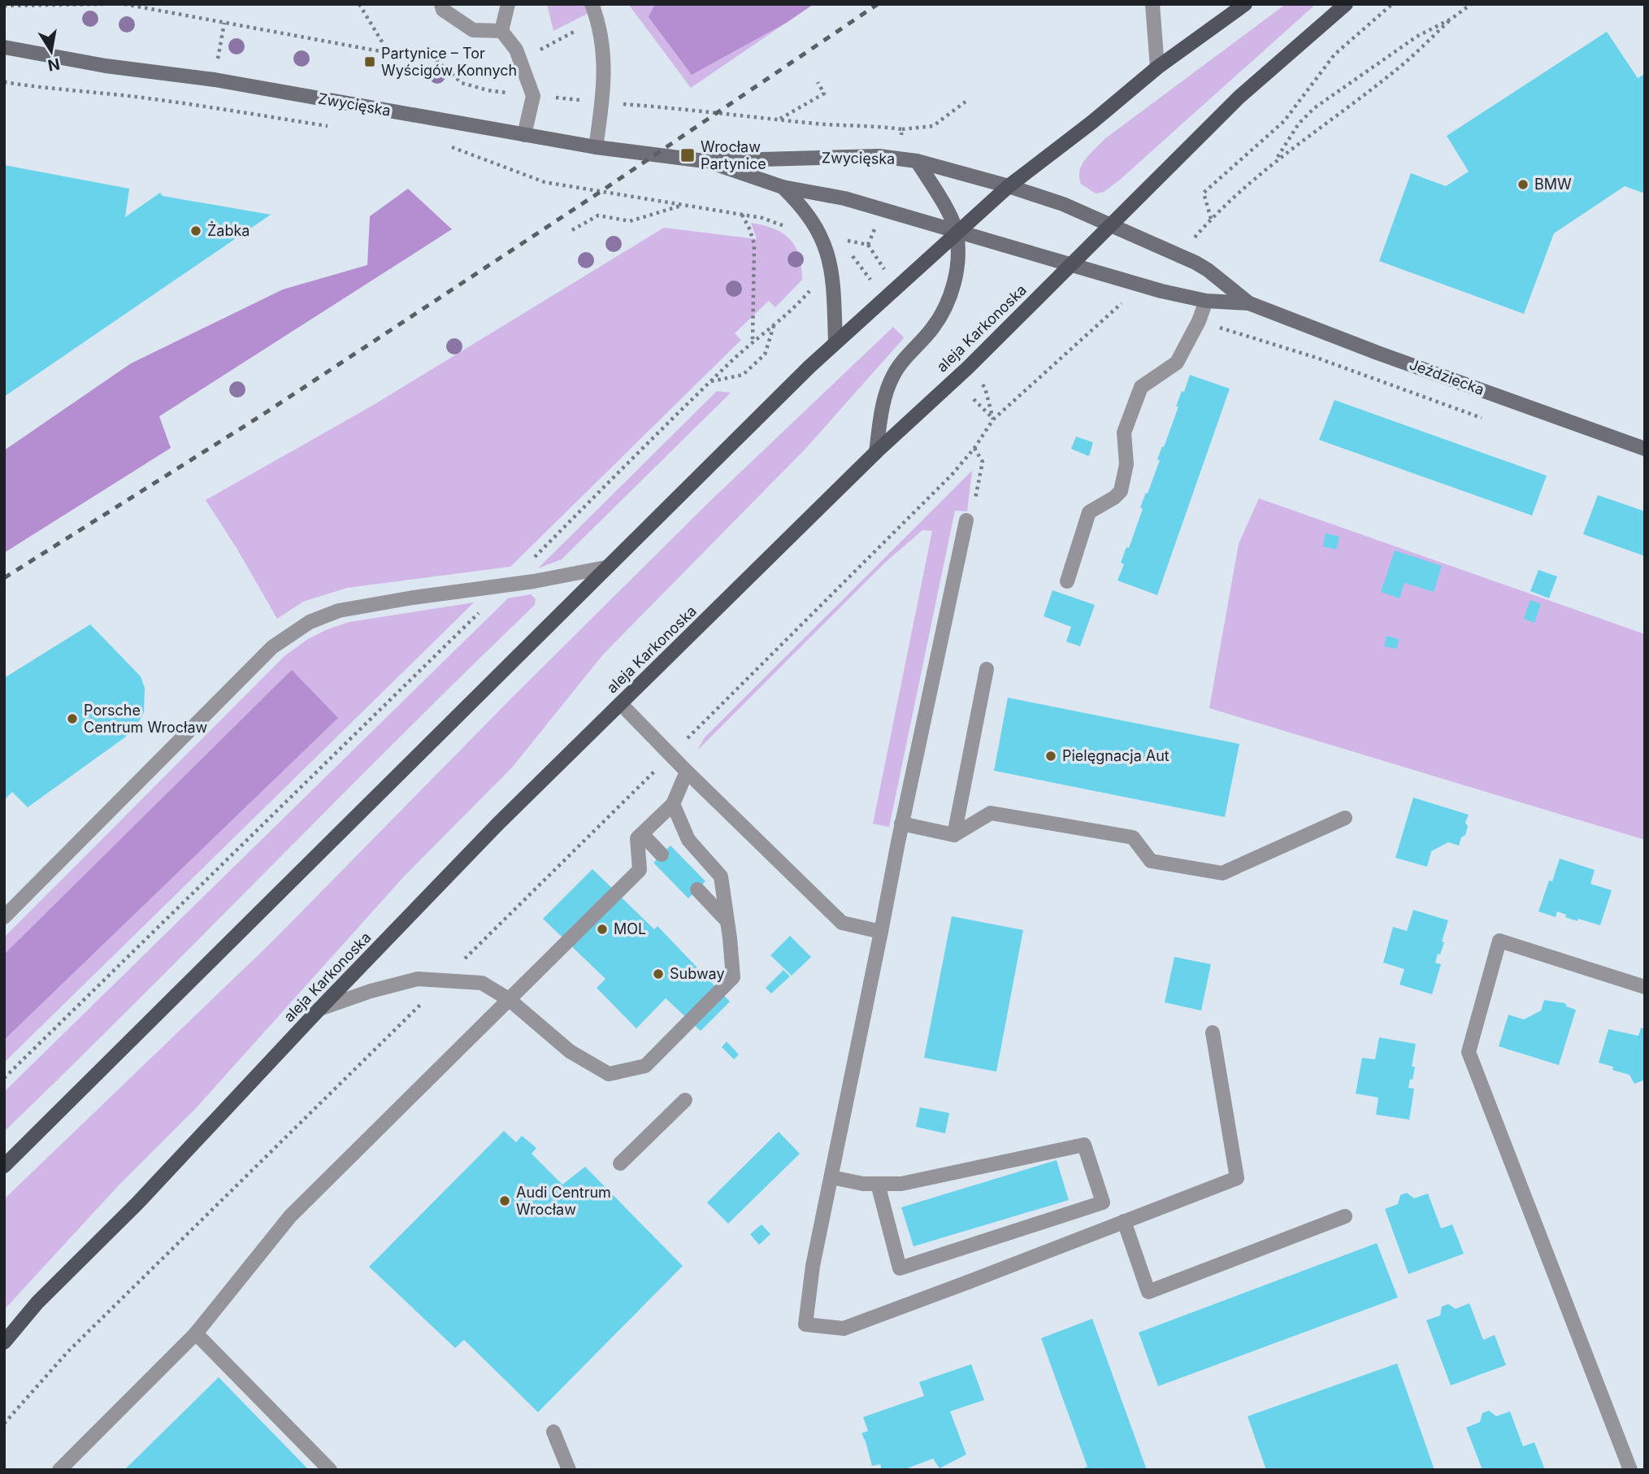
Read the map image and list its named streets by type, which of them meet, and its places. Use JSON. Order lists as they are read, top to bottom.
{
  "streets": {
    "main road": ["aleja Karkonoska"],
    "street": ["Zwycięska", "Jeździecka"]
  },
  "crossings": [
    ["Zwycięska", "aleja Karkonoska"],
    ["Zwycięska", "Jeździecka"],
    ["aleja Karkonoska", "Jeździecka"]
  ],
  "places": {
    "transit": ["Partynice – Tor Wyścigów Konnych", "Wrocław Partynice"],
    "other": [
      "BMW",
      "Żabka",
      "Porsche Centrum Wrocław",
      "Pielęgnacja Aut",
      "MOL",
      "Subway",
      "Audi Centrum Wrocław"
    ]
  },
  "north": "bottom"
}
